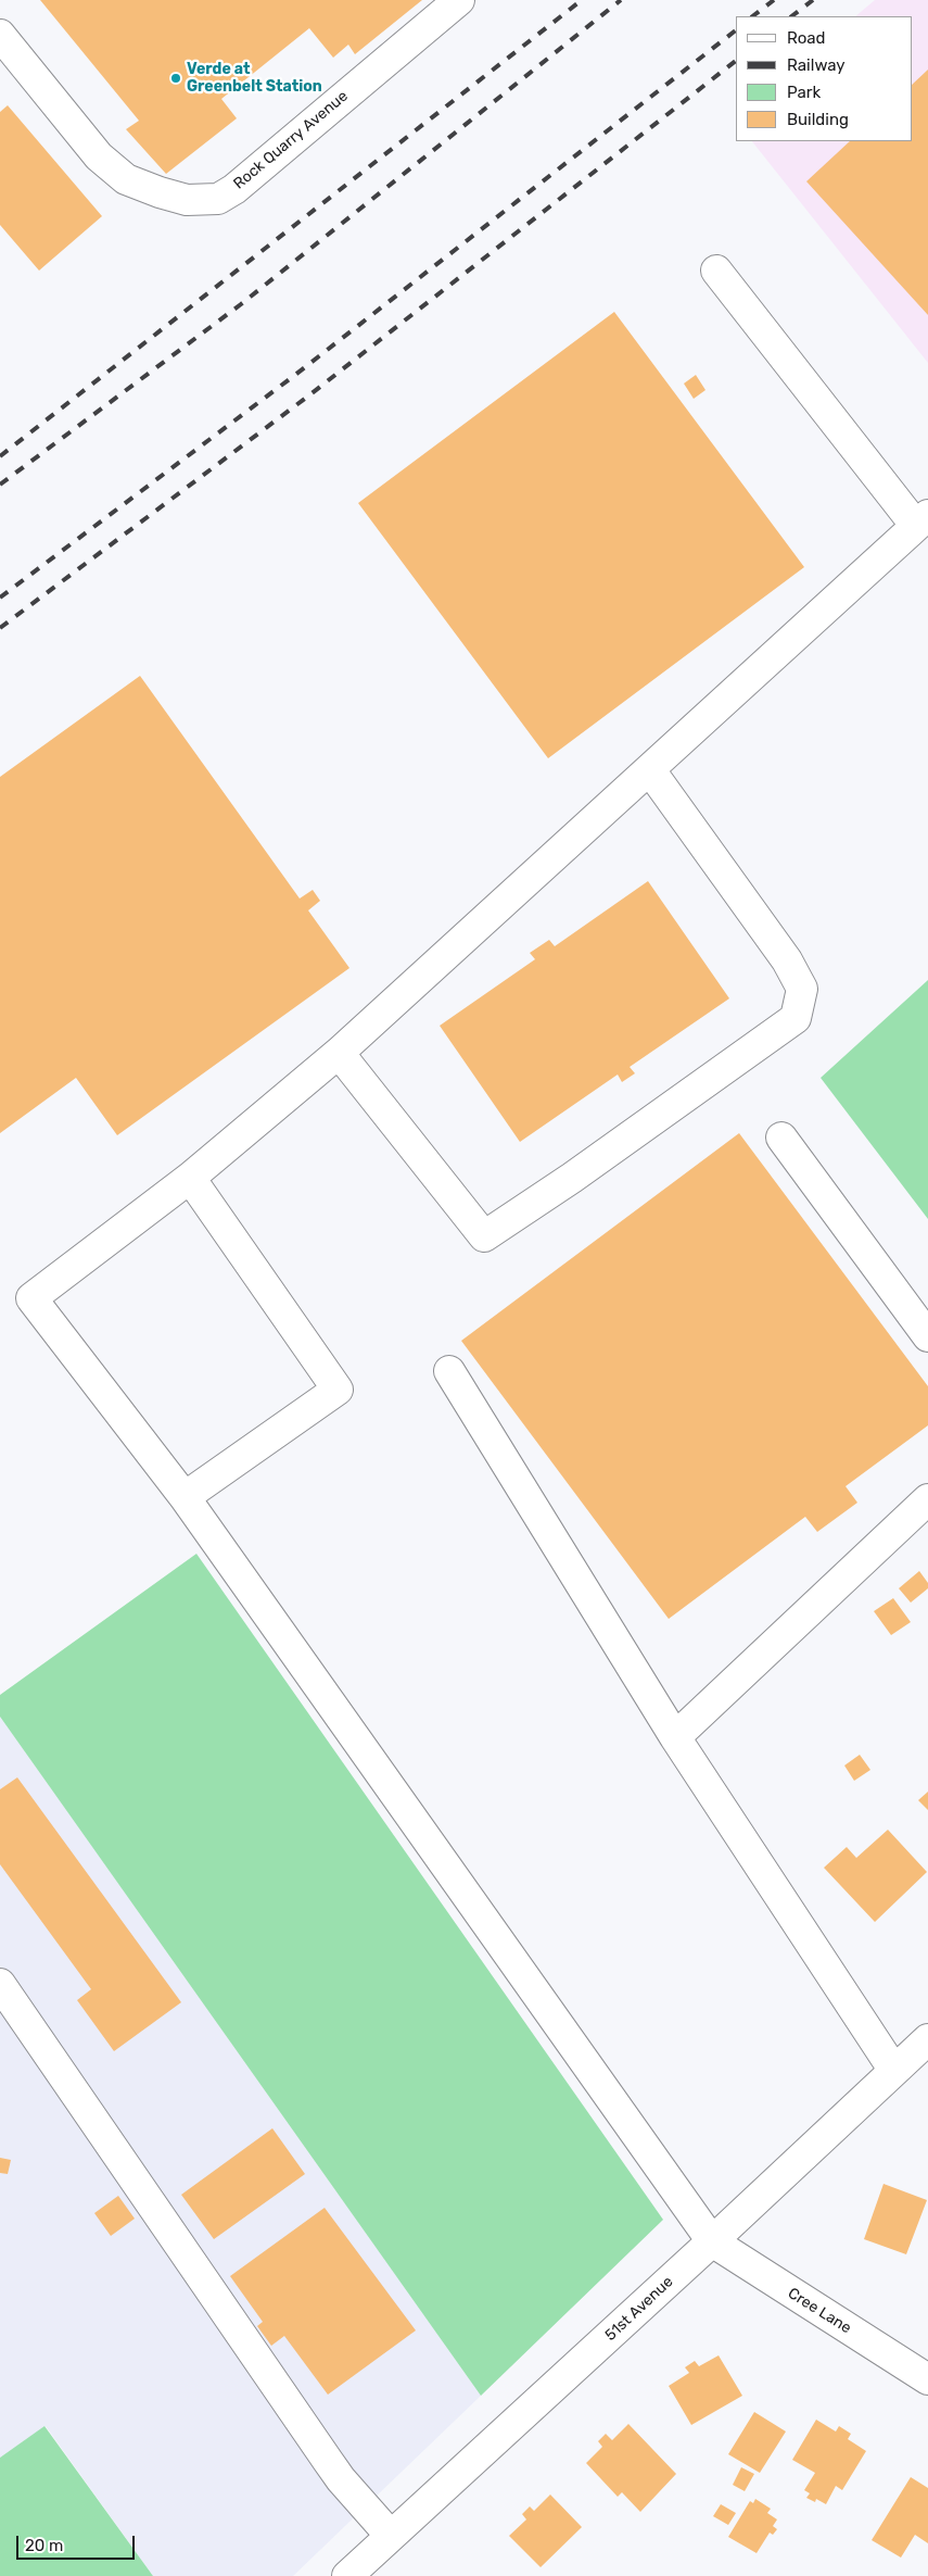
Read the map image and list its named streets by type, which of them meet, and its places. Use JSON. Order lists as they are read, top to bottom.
{
  "streets": {
    "street": ["Rock Quarry Avenue", "51st Avenue", "Cree Lane"]
  },
  "crossings": [
    ["51st Avenue", "Cree Lane"]
  ],
  "places": ["Verde at Greenbelt Station"],
  "legend": [
    "Road",
    "Railway",
    "Park",
    "Building"
  ],
  "scale_bar": "20 m"
}
